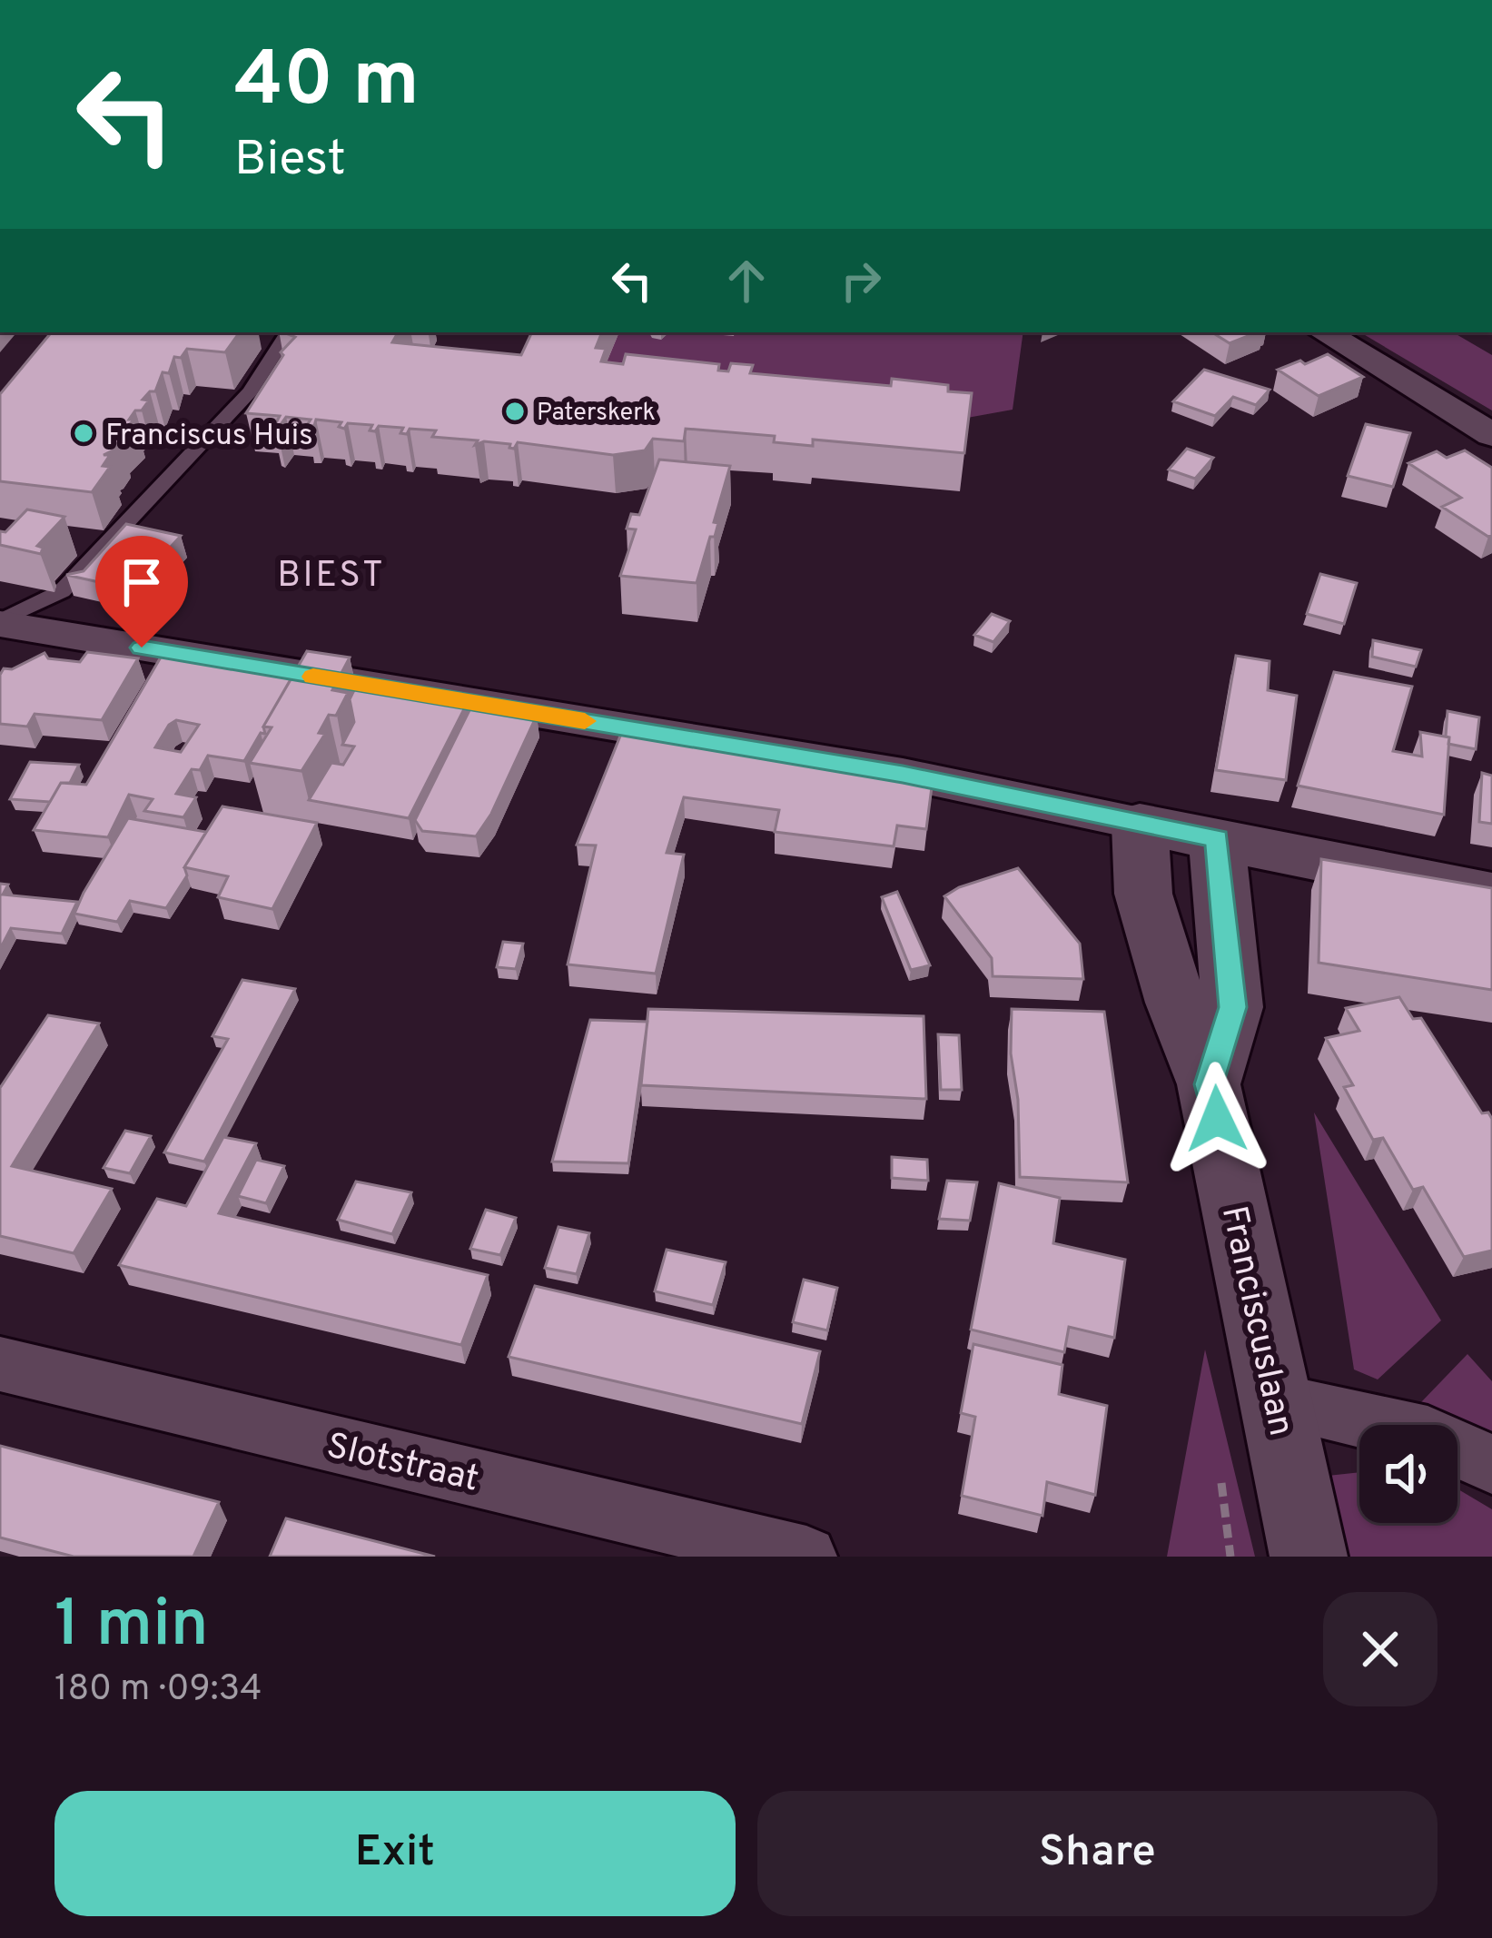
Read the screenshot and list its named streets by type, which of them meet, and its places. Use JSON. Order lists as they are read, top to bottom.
{
  "streets": {
    "street": ["Franciscuslaan", "Slotstraat"]
  },
  "districts": ["BIEST"],
  "places": ["Paterskerk", "Franciscus Huis"],
  "page": {
    "turn": ["40 m", "Biest"],
    "heading": ["1 min", "180 m · 09:34"],
    "buttons": ["Exit", "Share"]
  }
}
